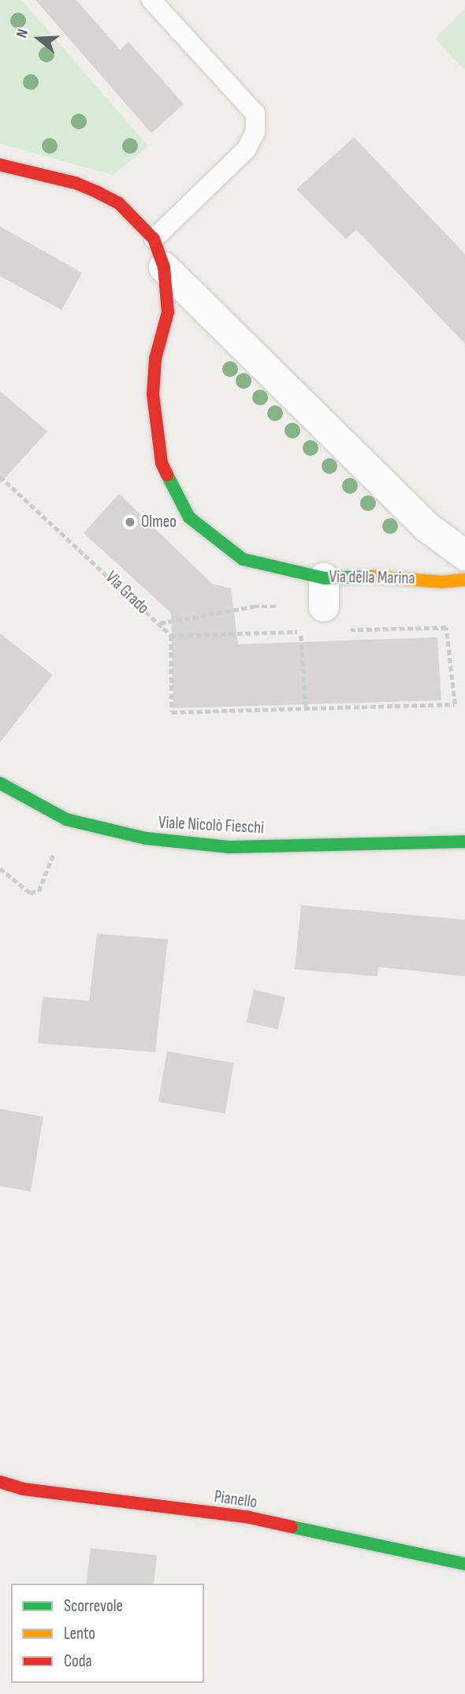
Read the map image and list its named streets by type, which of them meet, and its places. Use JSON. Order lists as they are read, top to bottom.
{
  "streets": {
    "street": ["Via della Marina", "Viale Nicolò Fieschi", "Pianello"],
    "path": ["Via Grado"]
  },
  "crossings": [
    ["Via della Marina", "Via Grado"]
  ],
  "places": ["Olmeo"],
  "legend": ["Scorrevole", "Lento", "Coda"],
  "north": "left"
}
